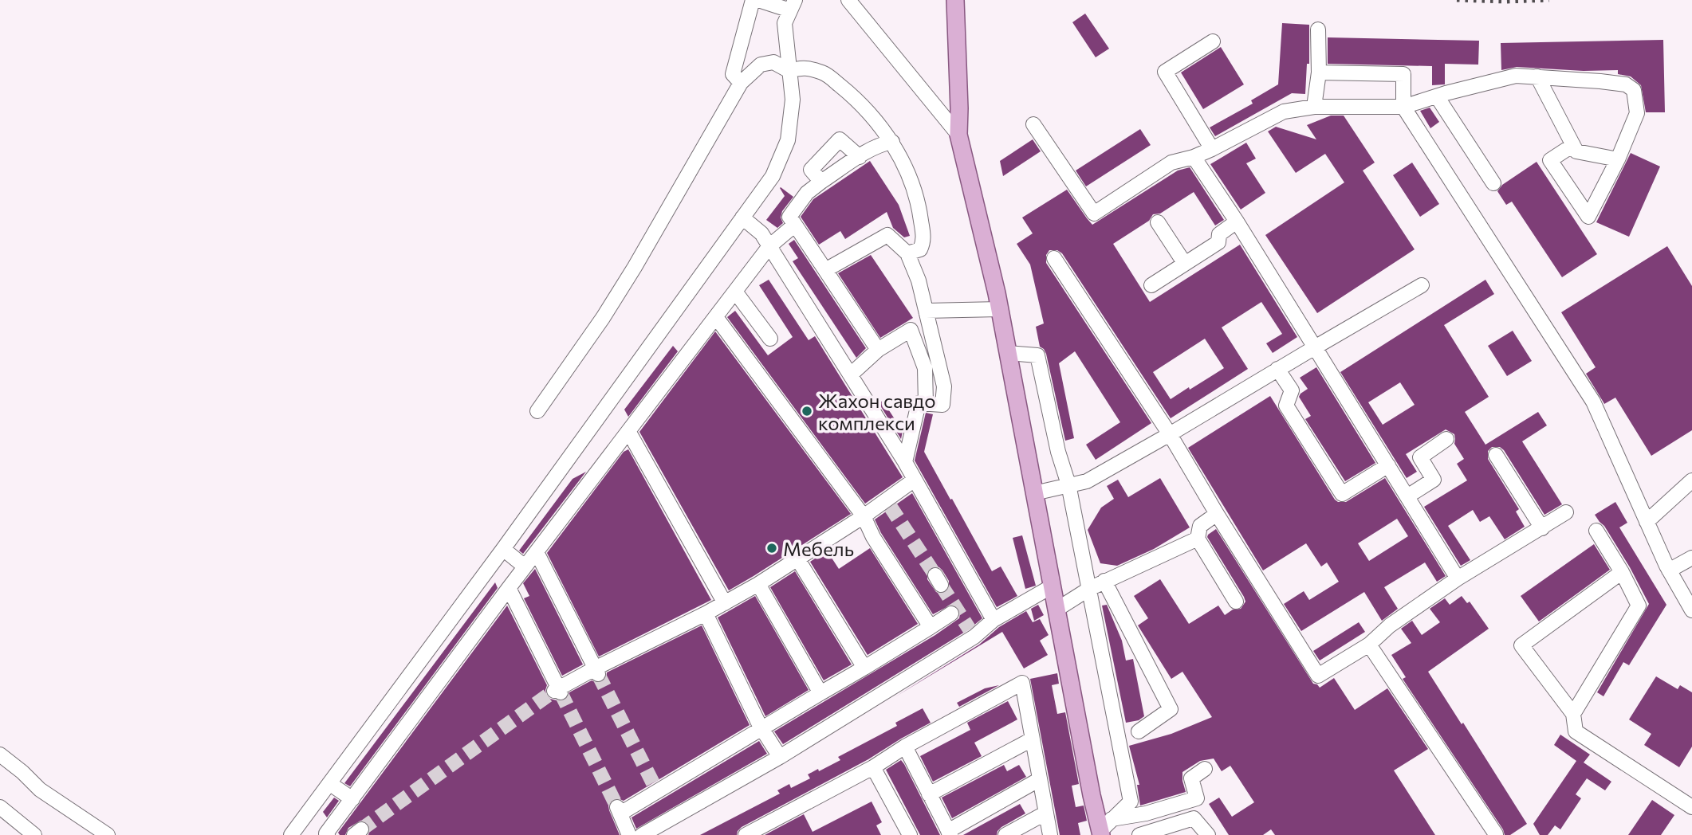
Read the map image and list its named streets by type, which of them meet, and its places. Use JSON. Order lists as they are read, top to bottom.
{
  "places": ["Жахон савдо комплекси", "Мебель"]
}
